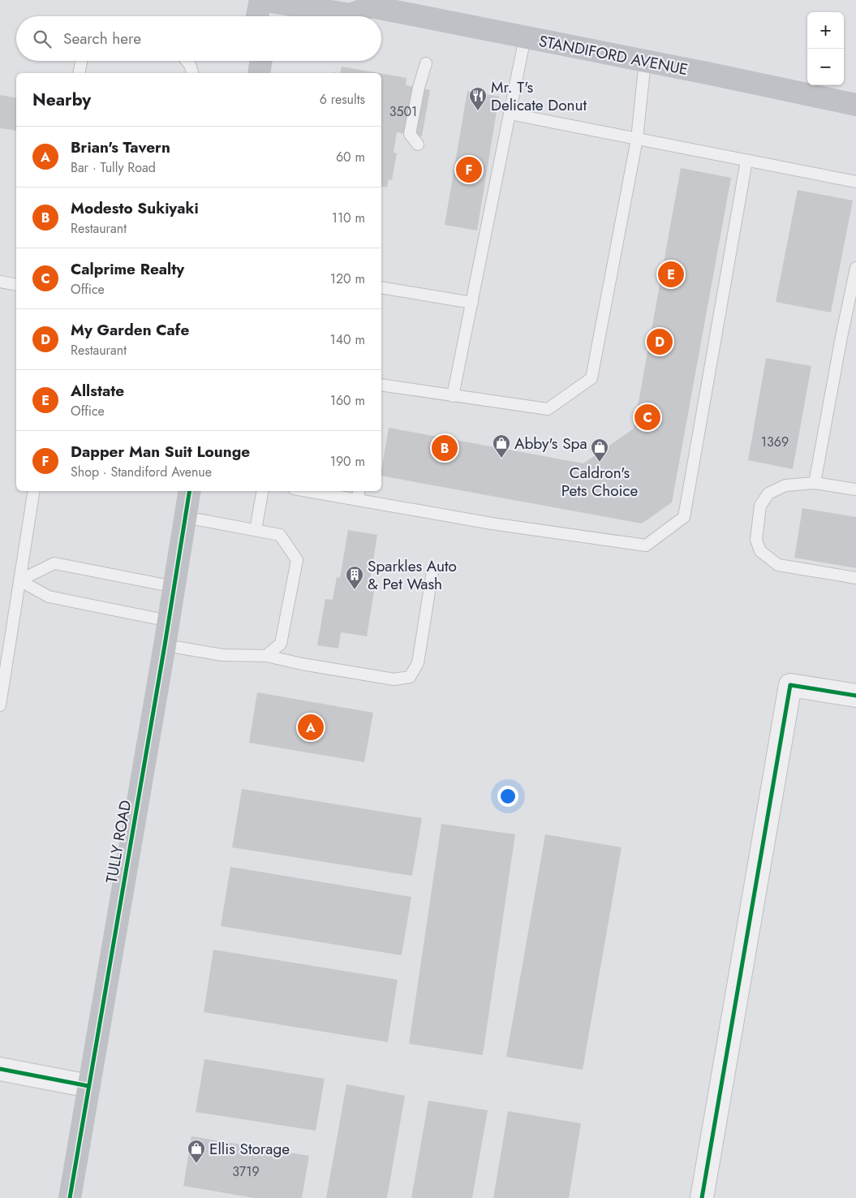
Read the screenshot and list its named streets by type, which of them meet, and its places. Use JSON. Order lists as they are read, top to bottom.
{
  "streets": {
    "main road": ["STANDIFORD AVENUE", "TULLY ROAD"]
  },
  "places": {
    "restaurant": ["Mr. T's Delicate Donut"],
    "shop": ["Abby's Spa", "Caldron's Pets Choice", "Ellis Storage"],
    "building": ["Sparkles Auto & Pet Wash"]
  },
  "house_numbers": ["3501", "1369", "3719"],
  "page": {
    "map_buttons": ["+", "−"],
    "search": "Search here",
    "heading": ["Nearby", "6 results"],
    "list": [
      {
        "mark": "A",
        "name": "Brian's Tavern",
        "note": "Bar · Tully Road",
        "value": "60 m"
      },
      {
        "mark": "B",
        "name": "Modesto Sukiyaki",
        "note": "Restaurant",
        "value": "110 m"
      },
      {
        "mark": "C",
        "name": "Calprime Realty",
        "note": "Office",
        "value": "120 m"
      },
      {
        "mark": "D",
        "name": "My Garden Cafe",
        "note": "Restaurant",
        "value": "140 m"
      },
      {
        "mark": "E",
        "name": "Allstate",
        "note": "Office",
        "value": "160 m"
      },
      {
        "mark": "F",
        "name": "Dapper Man Suit Lounge",
        "note": "Shop · Standiford Avenue",
        "value": "190 m"
      }
    ],
    "pins": [
      "F",
      "E",
      "D",
      "C",
      "B",
      "A"
    ]
  }
}
